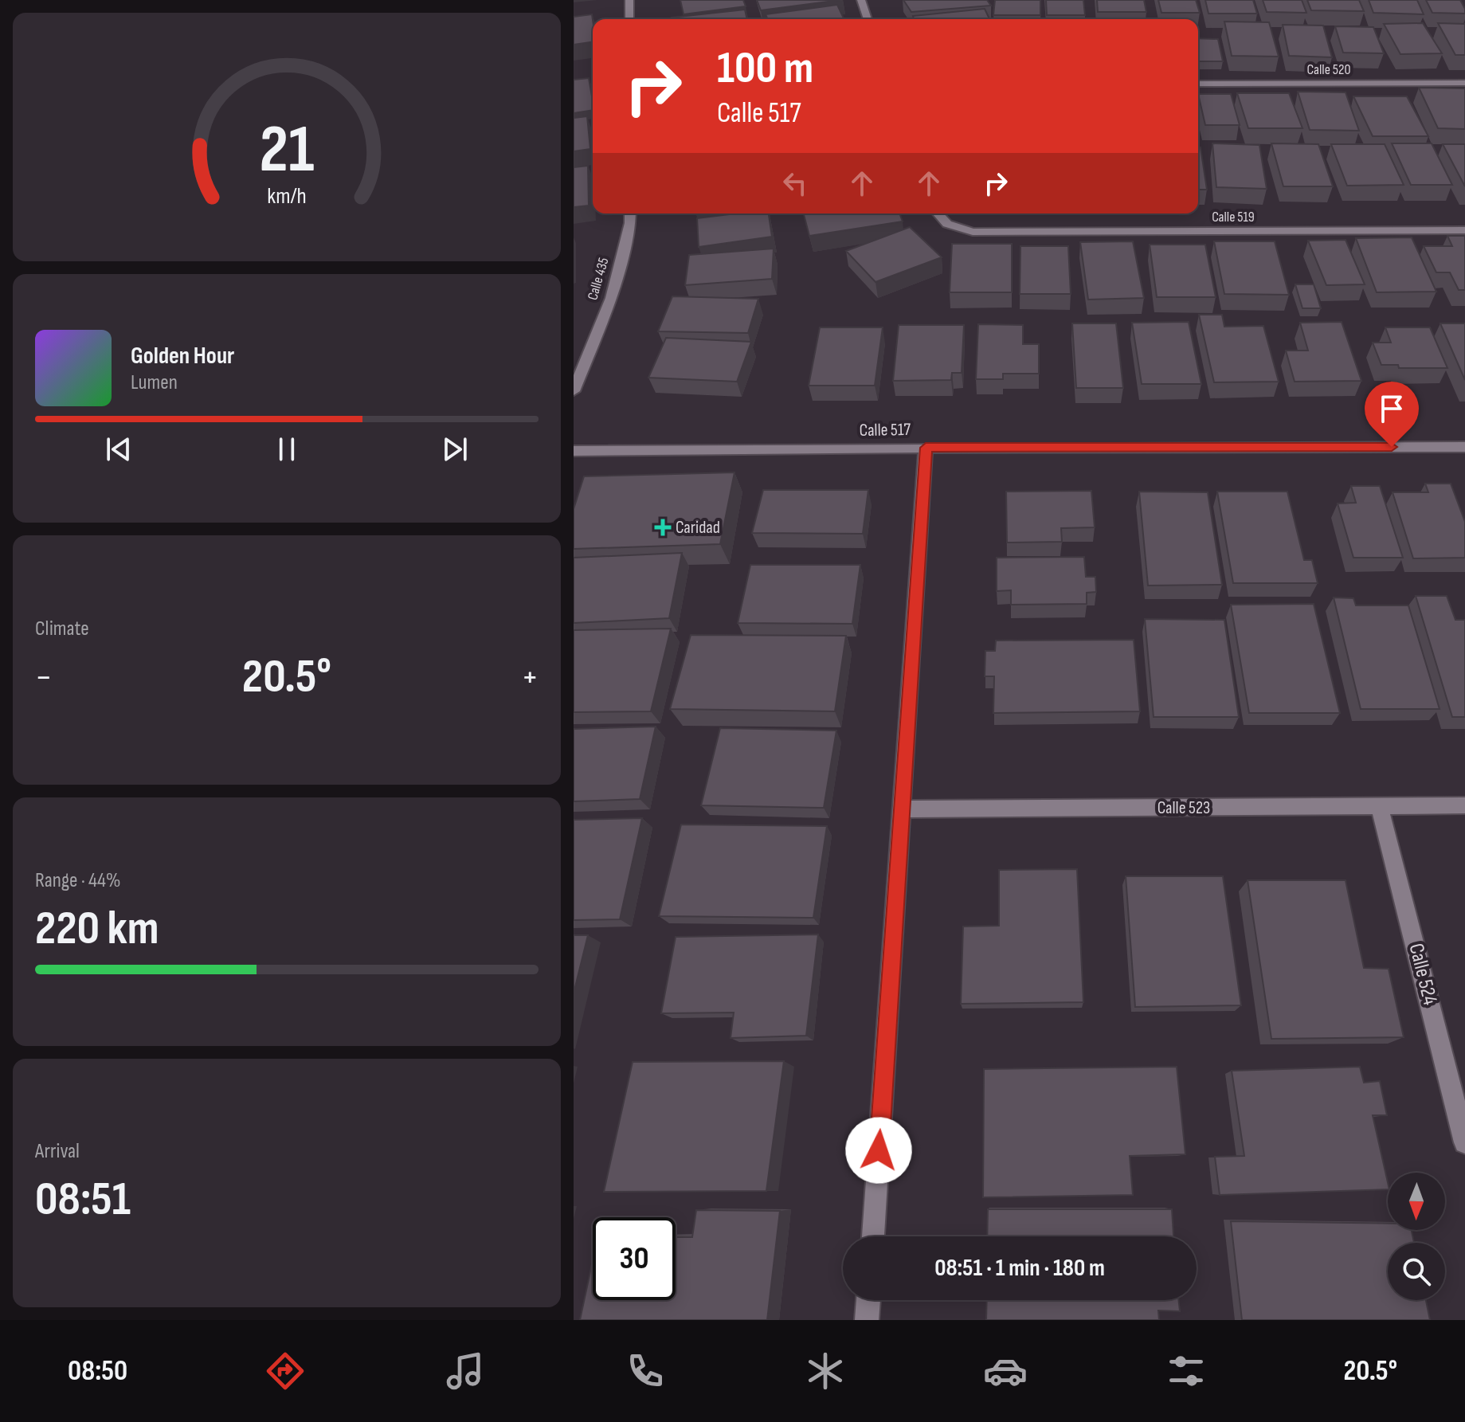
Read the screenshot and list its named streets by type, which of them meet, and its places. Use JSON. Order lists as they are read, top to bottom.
{
  "streets": {
    "street": [
      "Calle 520",
      "Calle 519",
      "Calle 435",
      "Calle 517",
      "Calle 523",
      "Calle 524"
    ]
  },
  "crossings": [
    ["Calle 523", "Calle 524"]
  ],
  "places": {
    "health": ["Caridad"]
  },
  "north": "bottom",
  "page": {
    "turn": ["100 m", "Calle 517"],
    "song": ["Golden Hour", "Lumen"],
    "tile": [
      "Climate",
      ["Range · 44%", "220 km"],
      ["Arrival", "08:51"]
    ],
    "heat": ["−", "20.5°", "+"],
    "limit": "30",
    "trip": "08:51 · 1 min · 180 m",
    "tabs": ["08:50", "20.5°"],
    "gauge": ["21", "km/h"]
  }
}
